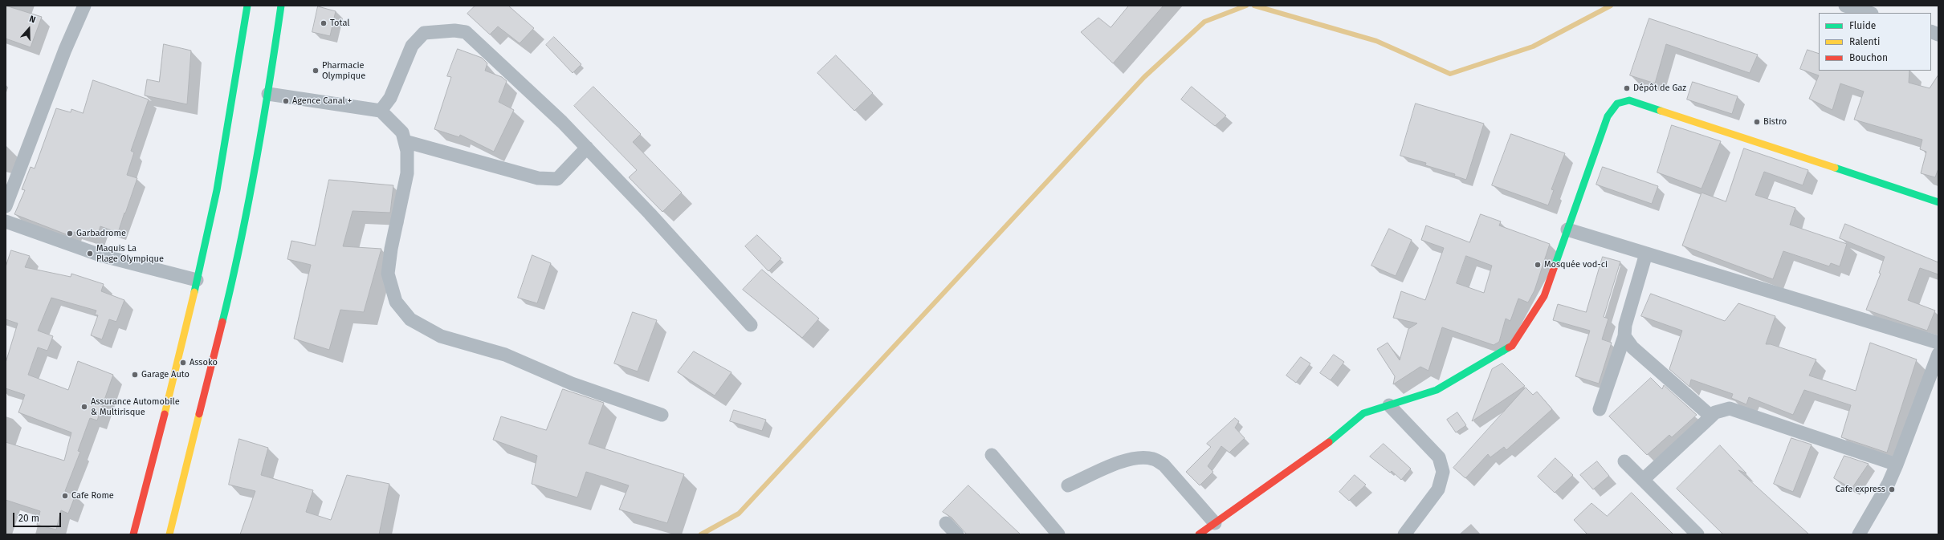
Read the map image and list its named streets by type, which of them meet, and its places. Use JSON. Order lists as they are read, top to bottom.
{
  "places": [
    "Total",
    "Pharmacie Olympique",
    "Dépôt de Gaz",
    "Agence Canal +",
    "Bistro",
    "Garbadrome",
    "Maquis La Plage Olympique",
    "Mosquée vod-ci",
    "Assoko",
    "Garage Auto",
    "Assurance Automobile & Multirisque",
    "Cafe express",
    "Cafe Rome"
  ],
  "legend": ["Fluide", "Ralenti", "Bouchon"],
  "scale_bar": "20 m",
  "north": "top"
}
